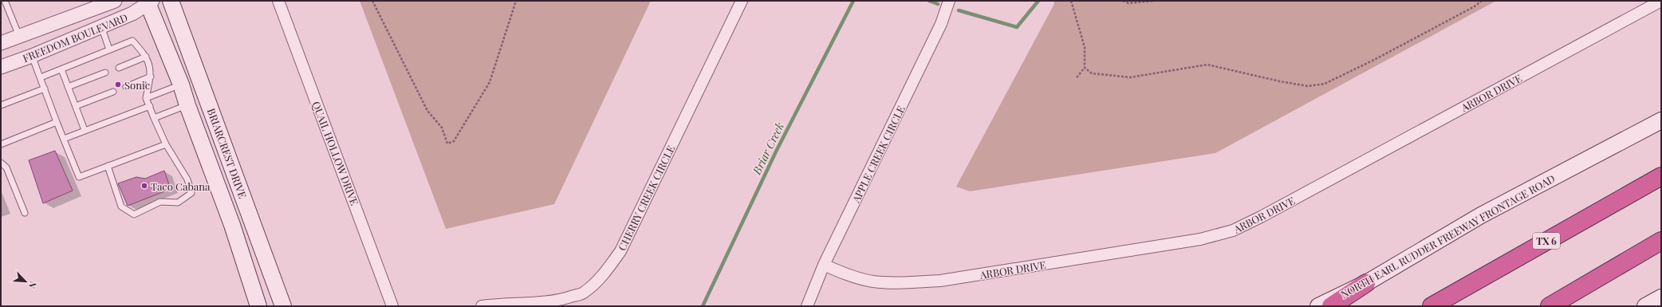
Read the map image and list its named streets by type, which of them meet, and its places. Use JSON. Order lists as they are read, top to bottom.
{
  "streets": {
    "highway": ["TX 6"],
    "main road": ["BRIARCREST DRIVE", "NORTH EARL RUDDER FREEWAY FRONTAGE ROAD"],
    "street": [
      "FREEDOM BOULEVARD",
      "ARBOR DRIVE",
      "QUAIL HOLLOW DRIVE",
      "APPLE CREEK CIRCLE",
      "CHERRY CREEK CIRCLE"
    ]
  },
  "crossings": [
    ["FREEDOM BOULEVARD", "BRIARCREST DRIVE"],
    ["ARBOR DRIVE", "APPLE CREEK CIRCLE"]
  ],
  "water": ["Briar Creek"],
  "places": ["Sonic", "Taco Cabana"],
  "north": "bottom right"
}
